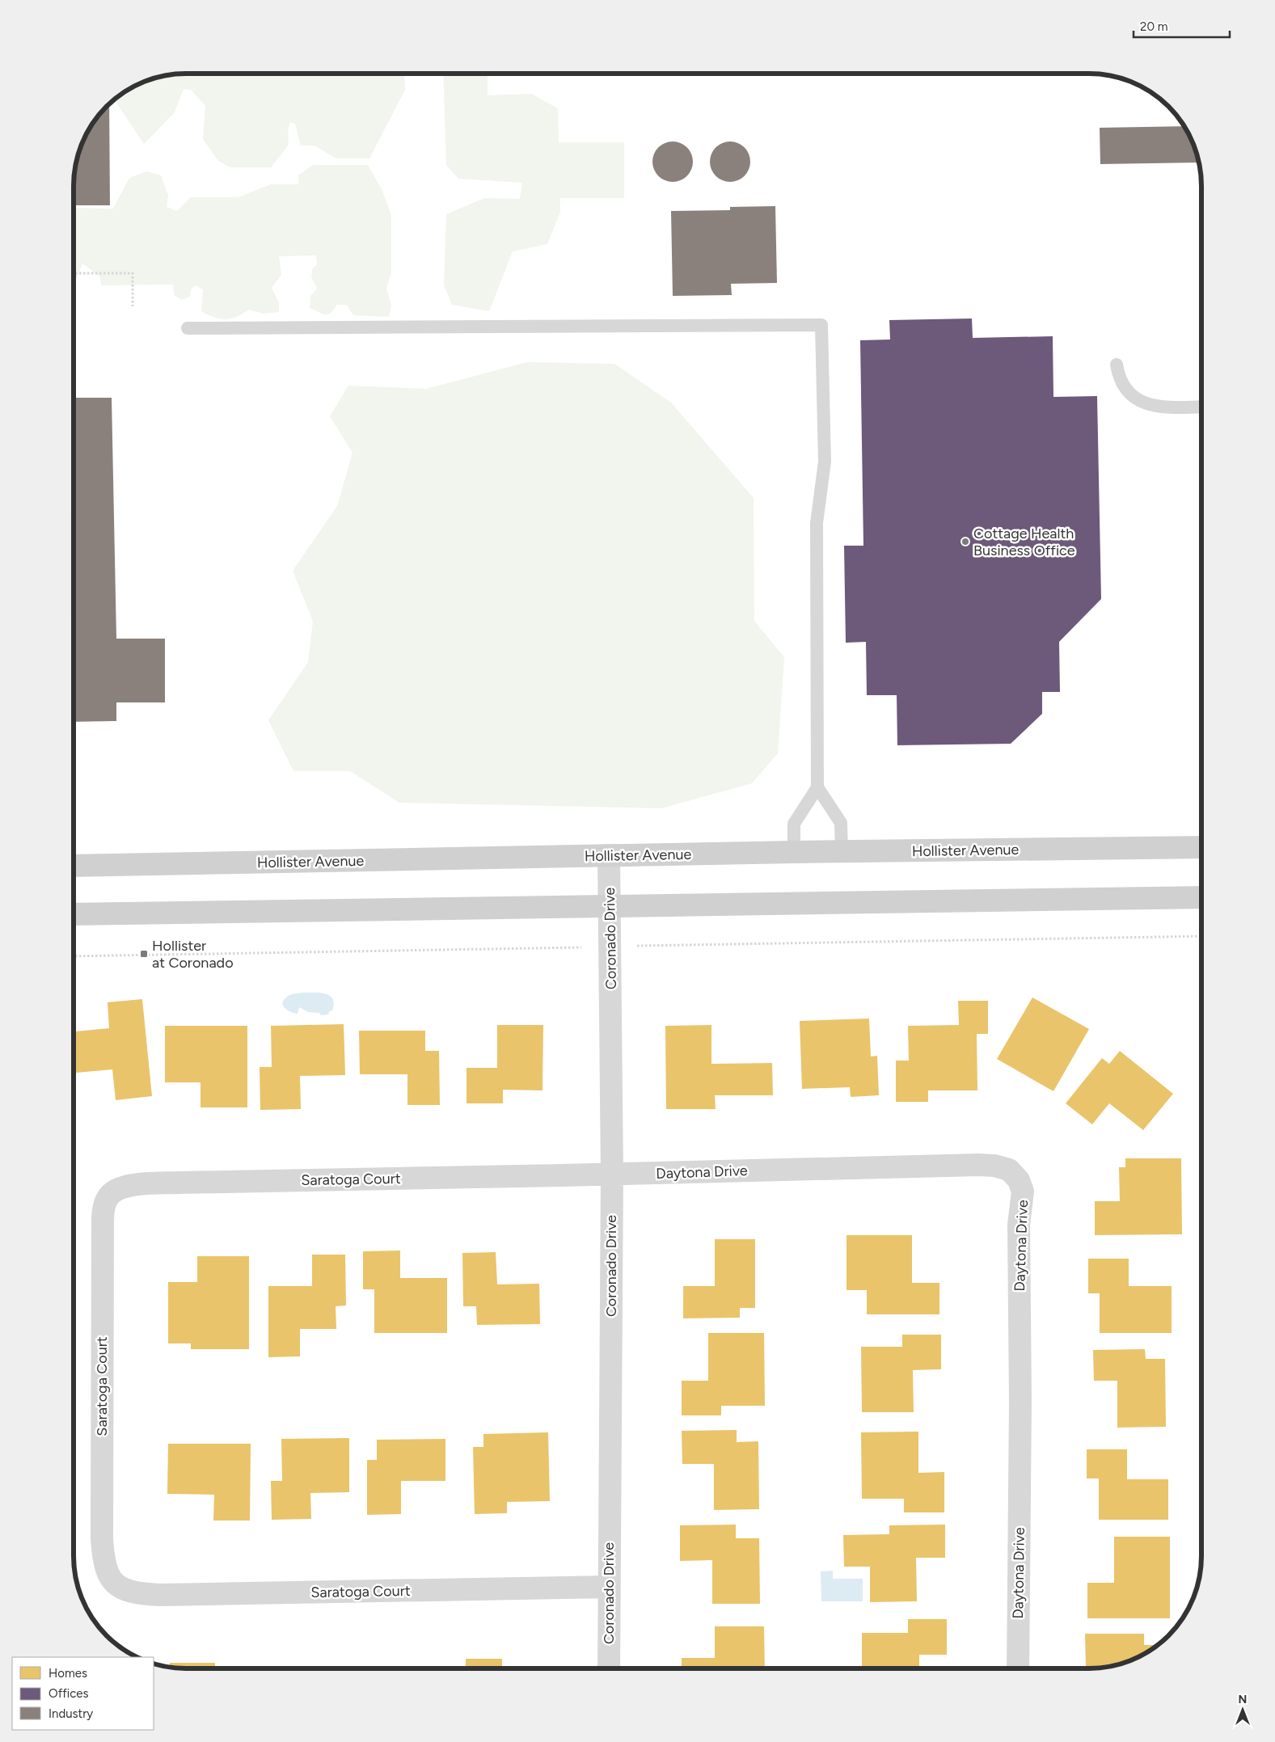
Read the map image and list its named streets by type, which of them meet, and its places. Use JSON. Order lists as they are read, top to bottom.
{
  "streets": {
    "main road": ["Hollister Avenue"],
    "street": ["Coronado Drive", "Daytona Drive", "Saratoga Court"]
  },
  "crossings": [
    ["Hollister Avenue", "Coronado Drive"],
    ["Coronado Drive", "Daytona Drive"],
    ["Coronado Drive", "Saratoga Court"],
    ["Daytona Drive", "Saratoga Court"]
  ],
  "places": {
    "other": ["Cottage Health Business Office"],
    "transit": ["Hollister at Coronado"]
  },
  "legend": ["Homes", "Offices", "Industry"],
  "scale_bar": "20 m",
  "north": "top"
}
